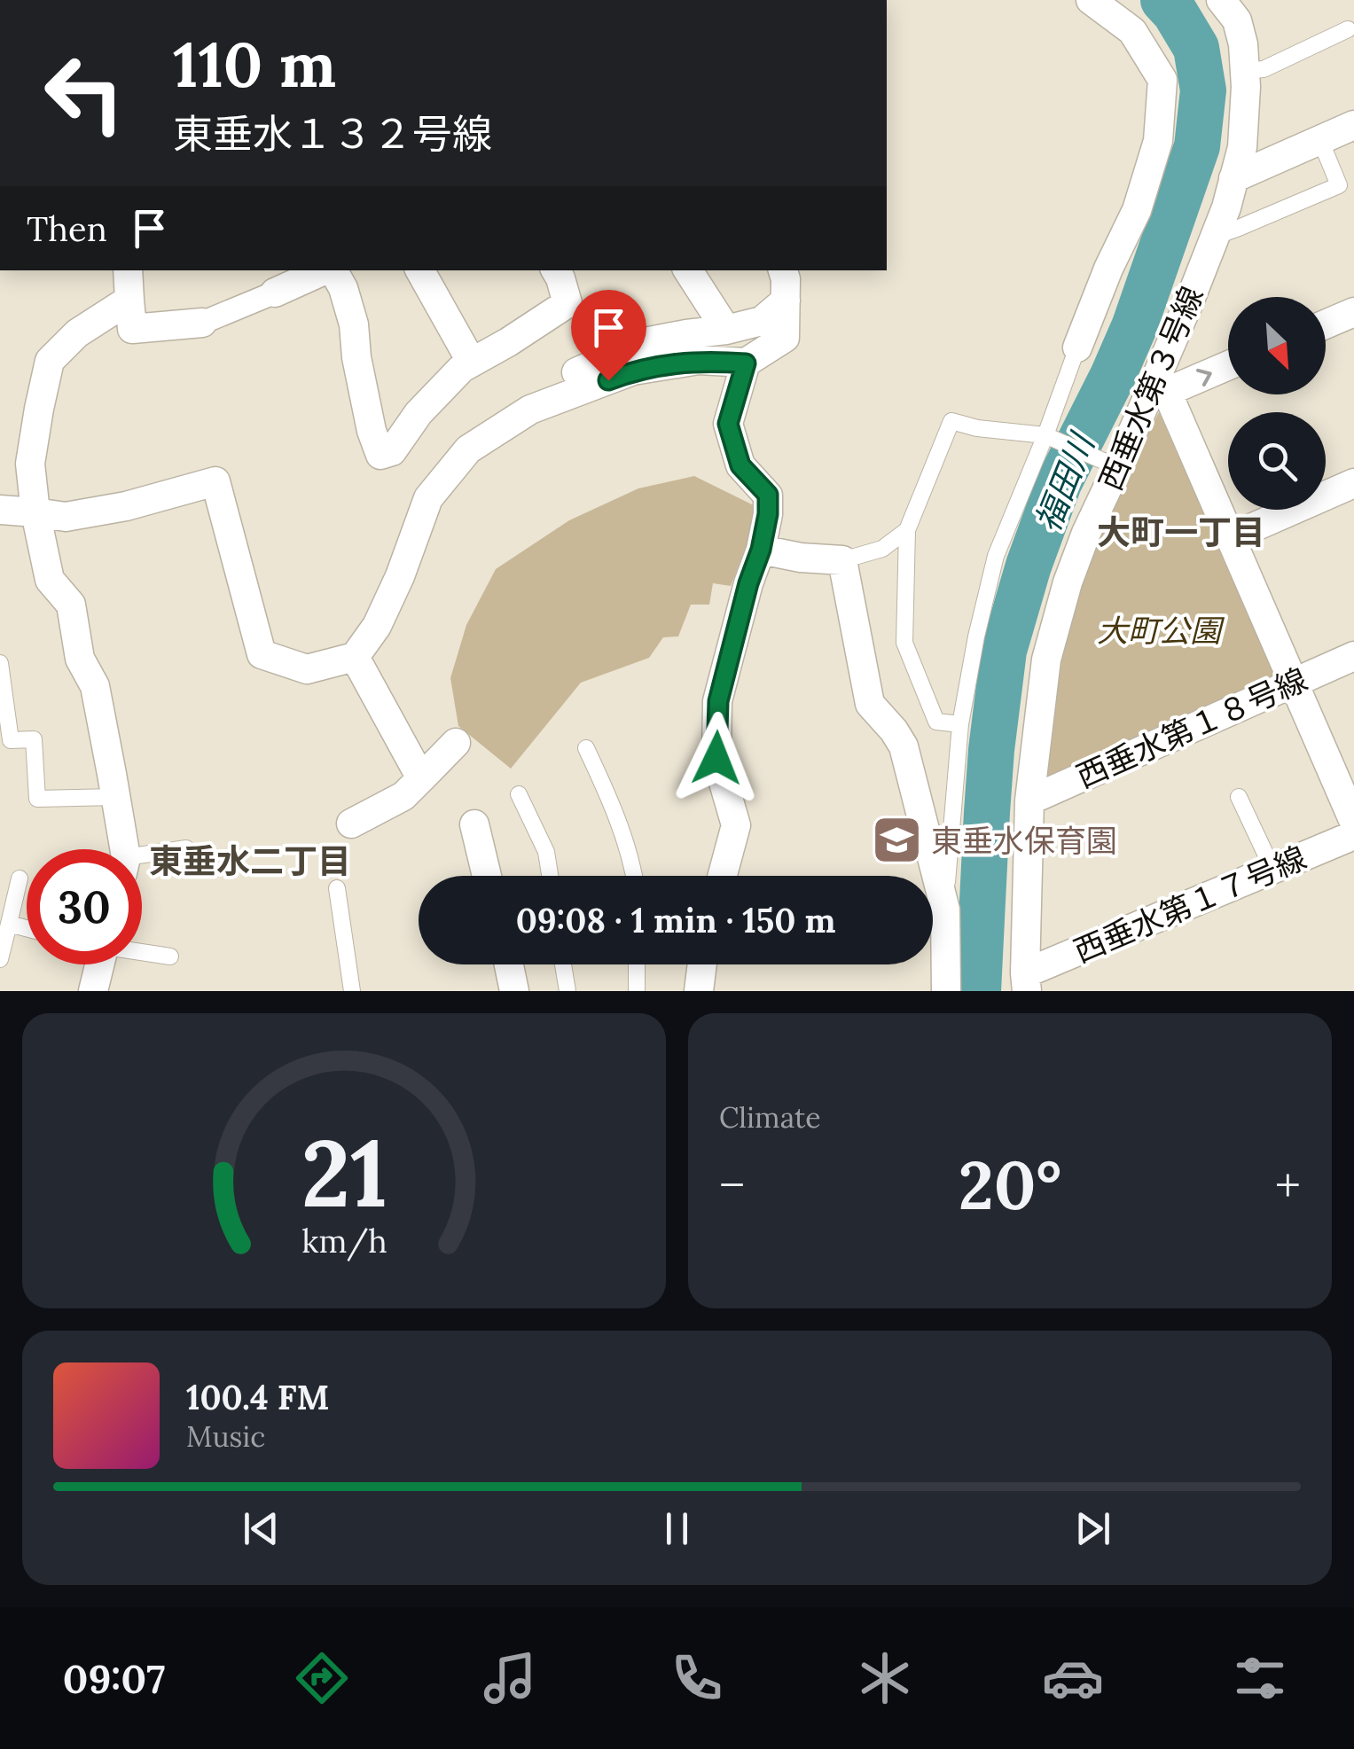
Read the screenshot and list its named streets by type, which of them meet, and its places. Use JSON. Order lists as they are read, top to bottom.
{
  "streets": {
    "street": ["西垂水第３号線", "西垂水第１８号線", "西垂水第１７号線"]
  },
  "crossings": [
    ["西垂水第３号線", "西垂水第１８号線"],
    ["西垂水第３号線", "西垂水第１７号線"]
  ],
  "districts": ["大町一丁目", "東垂水二丁目"],
  "water": ["福田川"],
  "parks": ["大町公園"],
  "places": {
    "school or university": ["東垂水保育園"]
  },
  "north": "bottom right",
  "page": {
    "turn": ["110 m", "東垂水１３２号線"],
    "then": "Then",
    "limit": "30",
    "trip": "09:08 · 1 min · 150 m",
    "tile": "Climate",
    "heat": ["−", "20°", "+"],
    "song": ["100.4 FM", "Music"],
    "tabs": "09:07",
    "gauge": ["21", "km/h"]
  }
}
